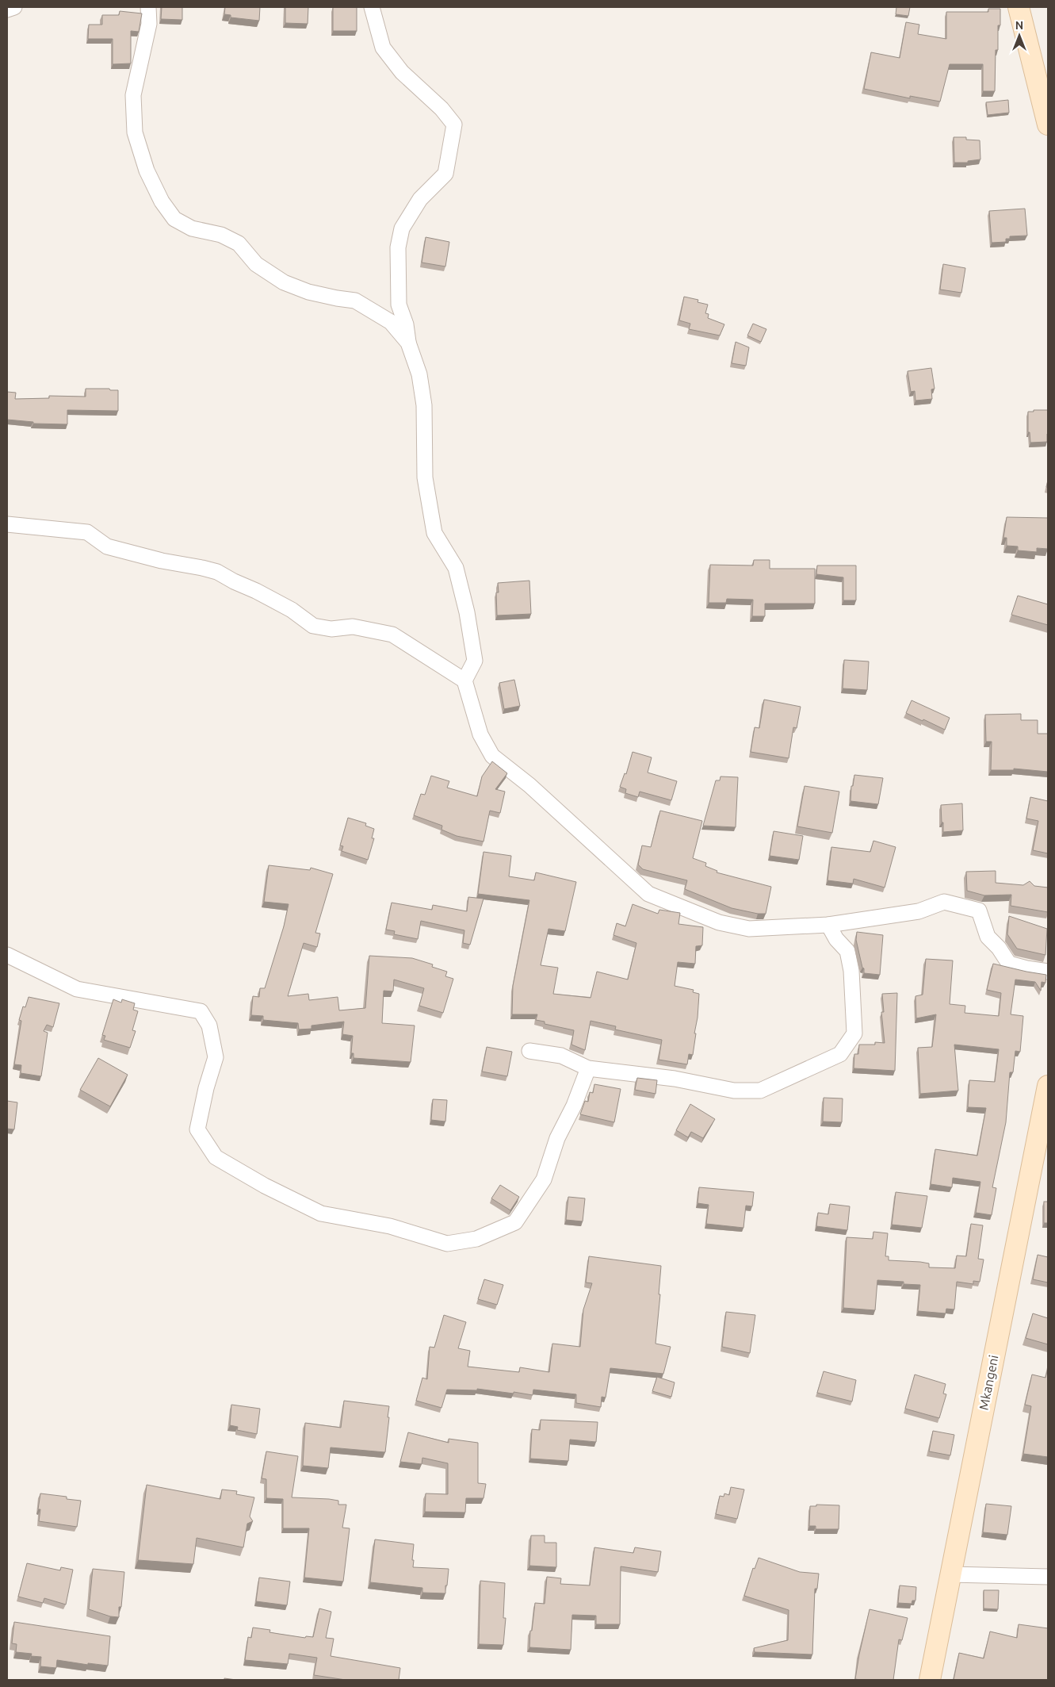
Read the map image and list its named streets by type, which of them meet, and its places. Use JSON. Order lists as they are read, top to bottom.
{
  "streets": {
    "street": ["Mkangeni"]
  },
  "north": "top"
}
